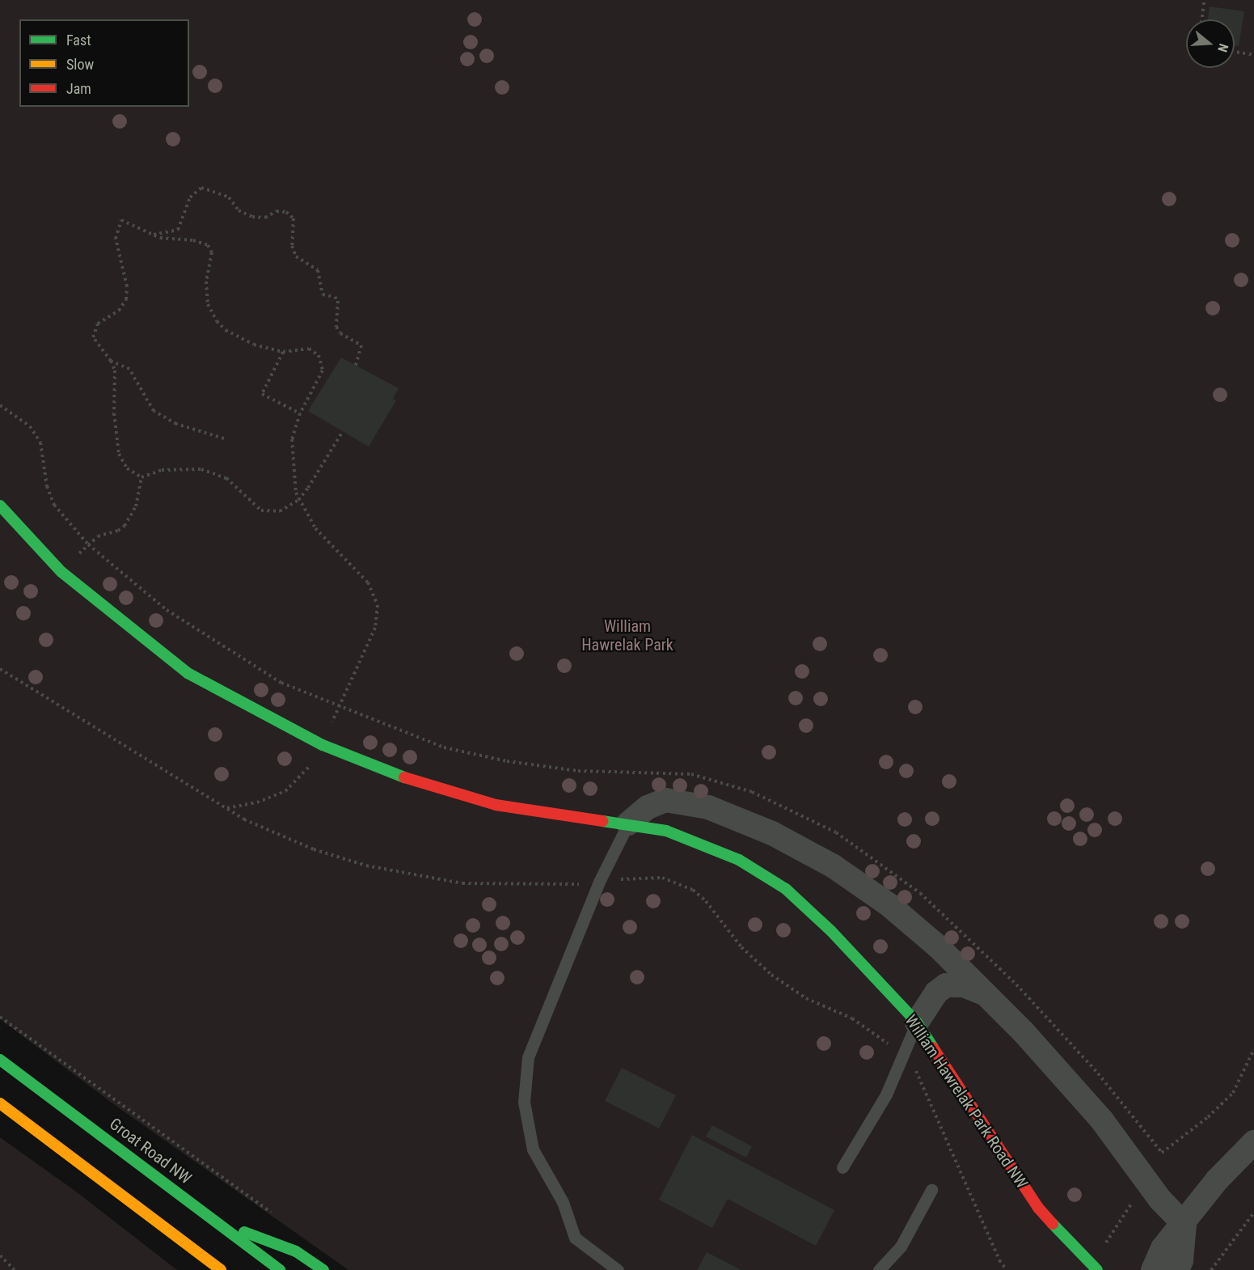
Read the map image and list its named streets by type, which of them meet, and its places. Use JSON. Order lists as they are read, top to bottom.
{
  "streets": {
    "street": ["William Hawrelak Park Road NW", "Groat Road NW"]
  },
  "parks": ["William Hawrelak Park"],
  "legend": ["Fast", "Slow", "Jam"],
  "north": "right"
}
